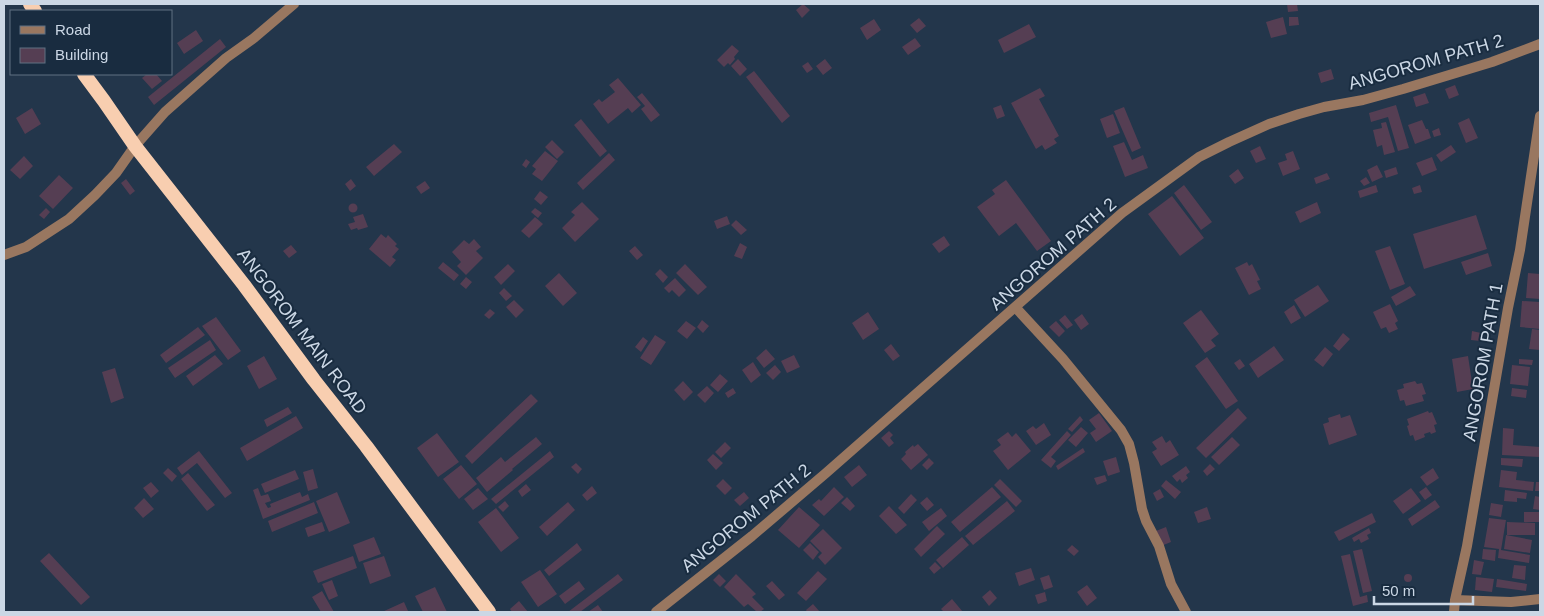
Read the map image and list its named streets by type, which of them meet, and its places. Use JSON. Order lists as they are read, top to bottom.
{
  "streets": {
    "highway": ["ANGOROM MAIN ROAD"],
    "street": ["ANGOROM PATH 2", "ANGOROM PATH 1"]
  },
  "legend": ["Road", "Building"],
  "scale_bar": "50 m"
}
